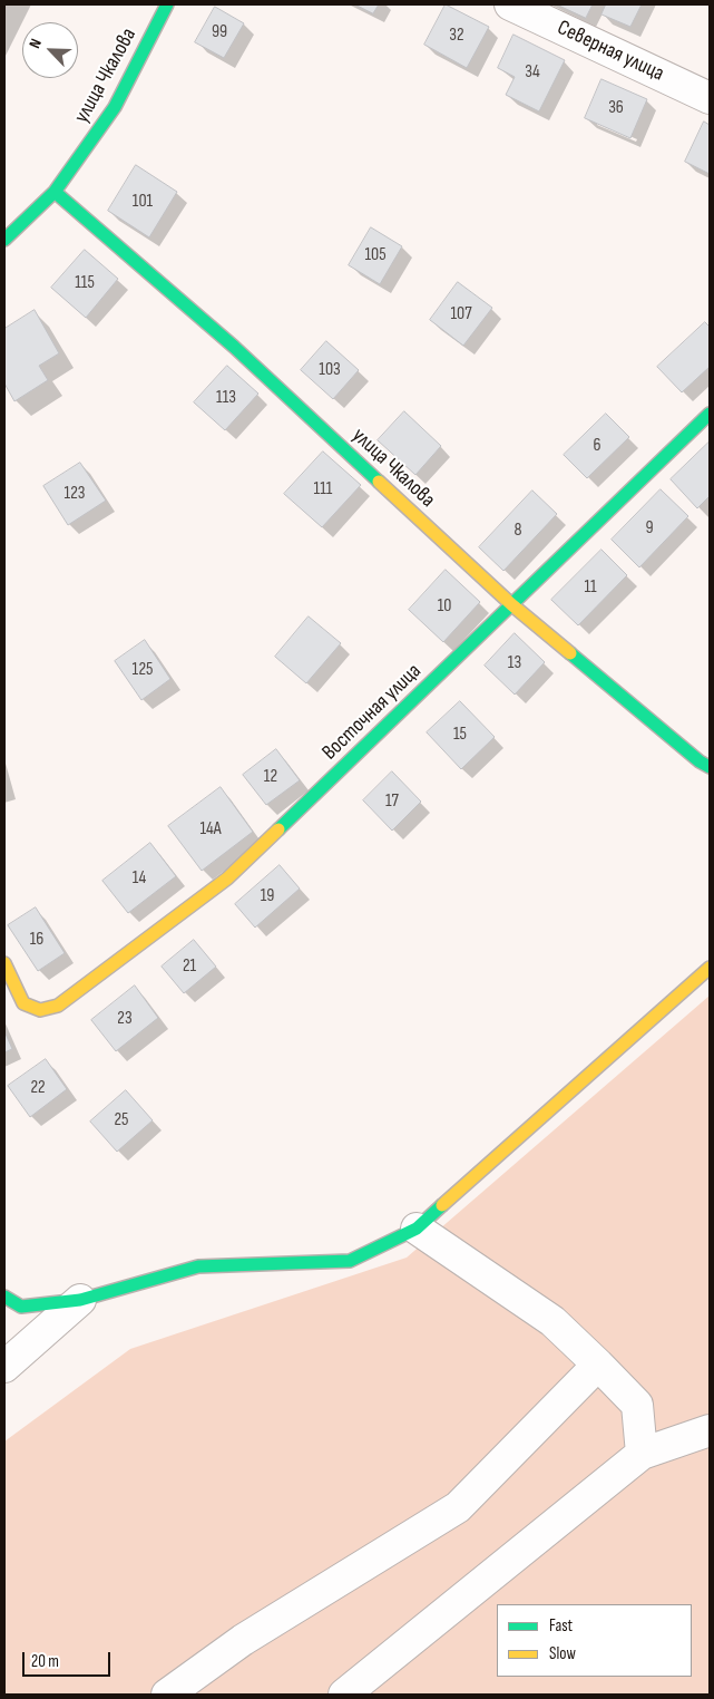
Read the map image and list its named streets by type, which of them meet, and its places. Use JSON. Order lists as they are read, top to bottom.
{
  "streets": {
    "street": ["Северная улица", "улица Чкалова", "Восточная улица"]
  },
  "crossings": [
    ["улица Чкалова", "Восточная улица"]
  ],
  "house_numbers": [
    "99",
    "32",
    "34",
    "36",
    "101",
    "105",
    "115",
    "107",
    "103",
    "113",
    "6",
    "111",
    "123",
    "9",
    "8",
    "11",
    "10",
    "13",
    "125",
    "15",
    "12",
    "17",
    "14А",
    "14",
    "19",
    "16",
    "21",
    "23",
    "22",
    "25"
  ],
  "legend": ["Fast", "Slow"],
  "scale_bar": "20 m",
  "north": "top left"
}
